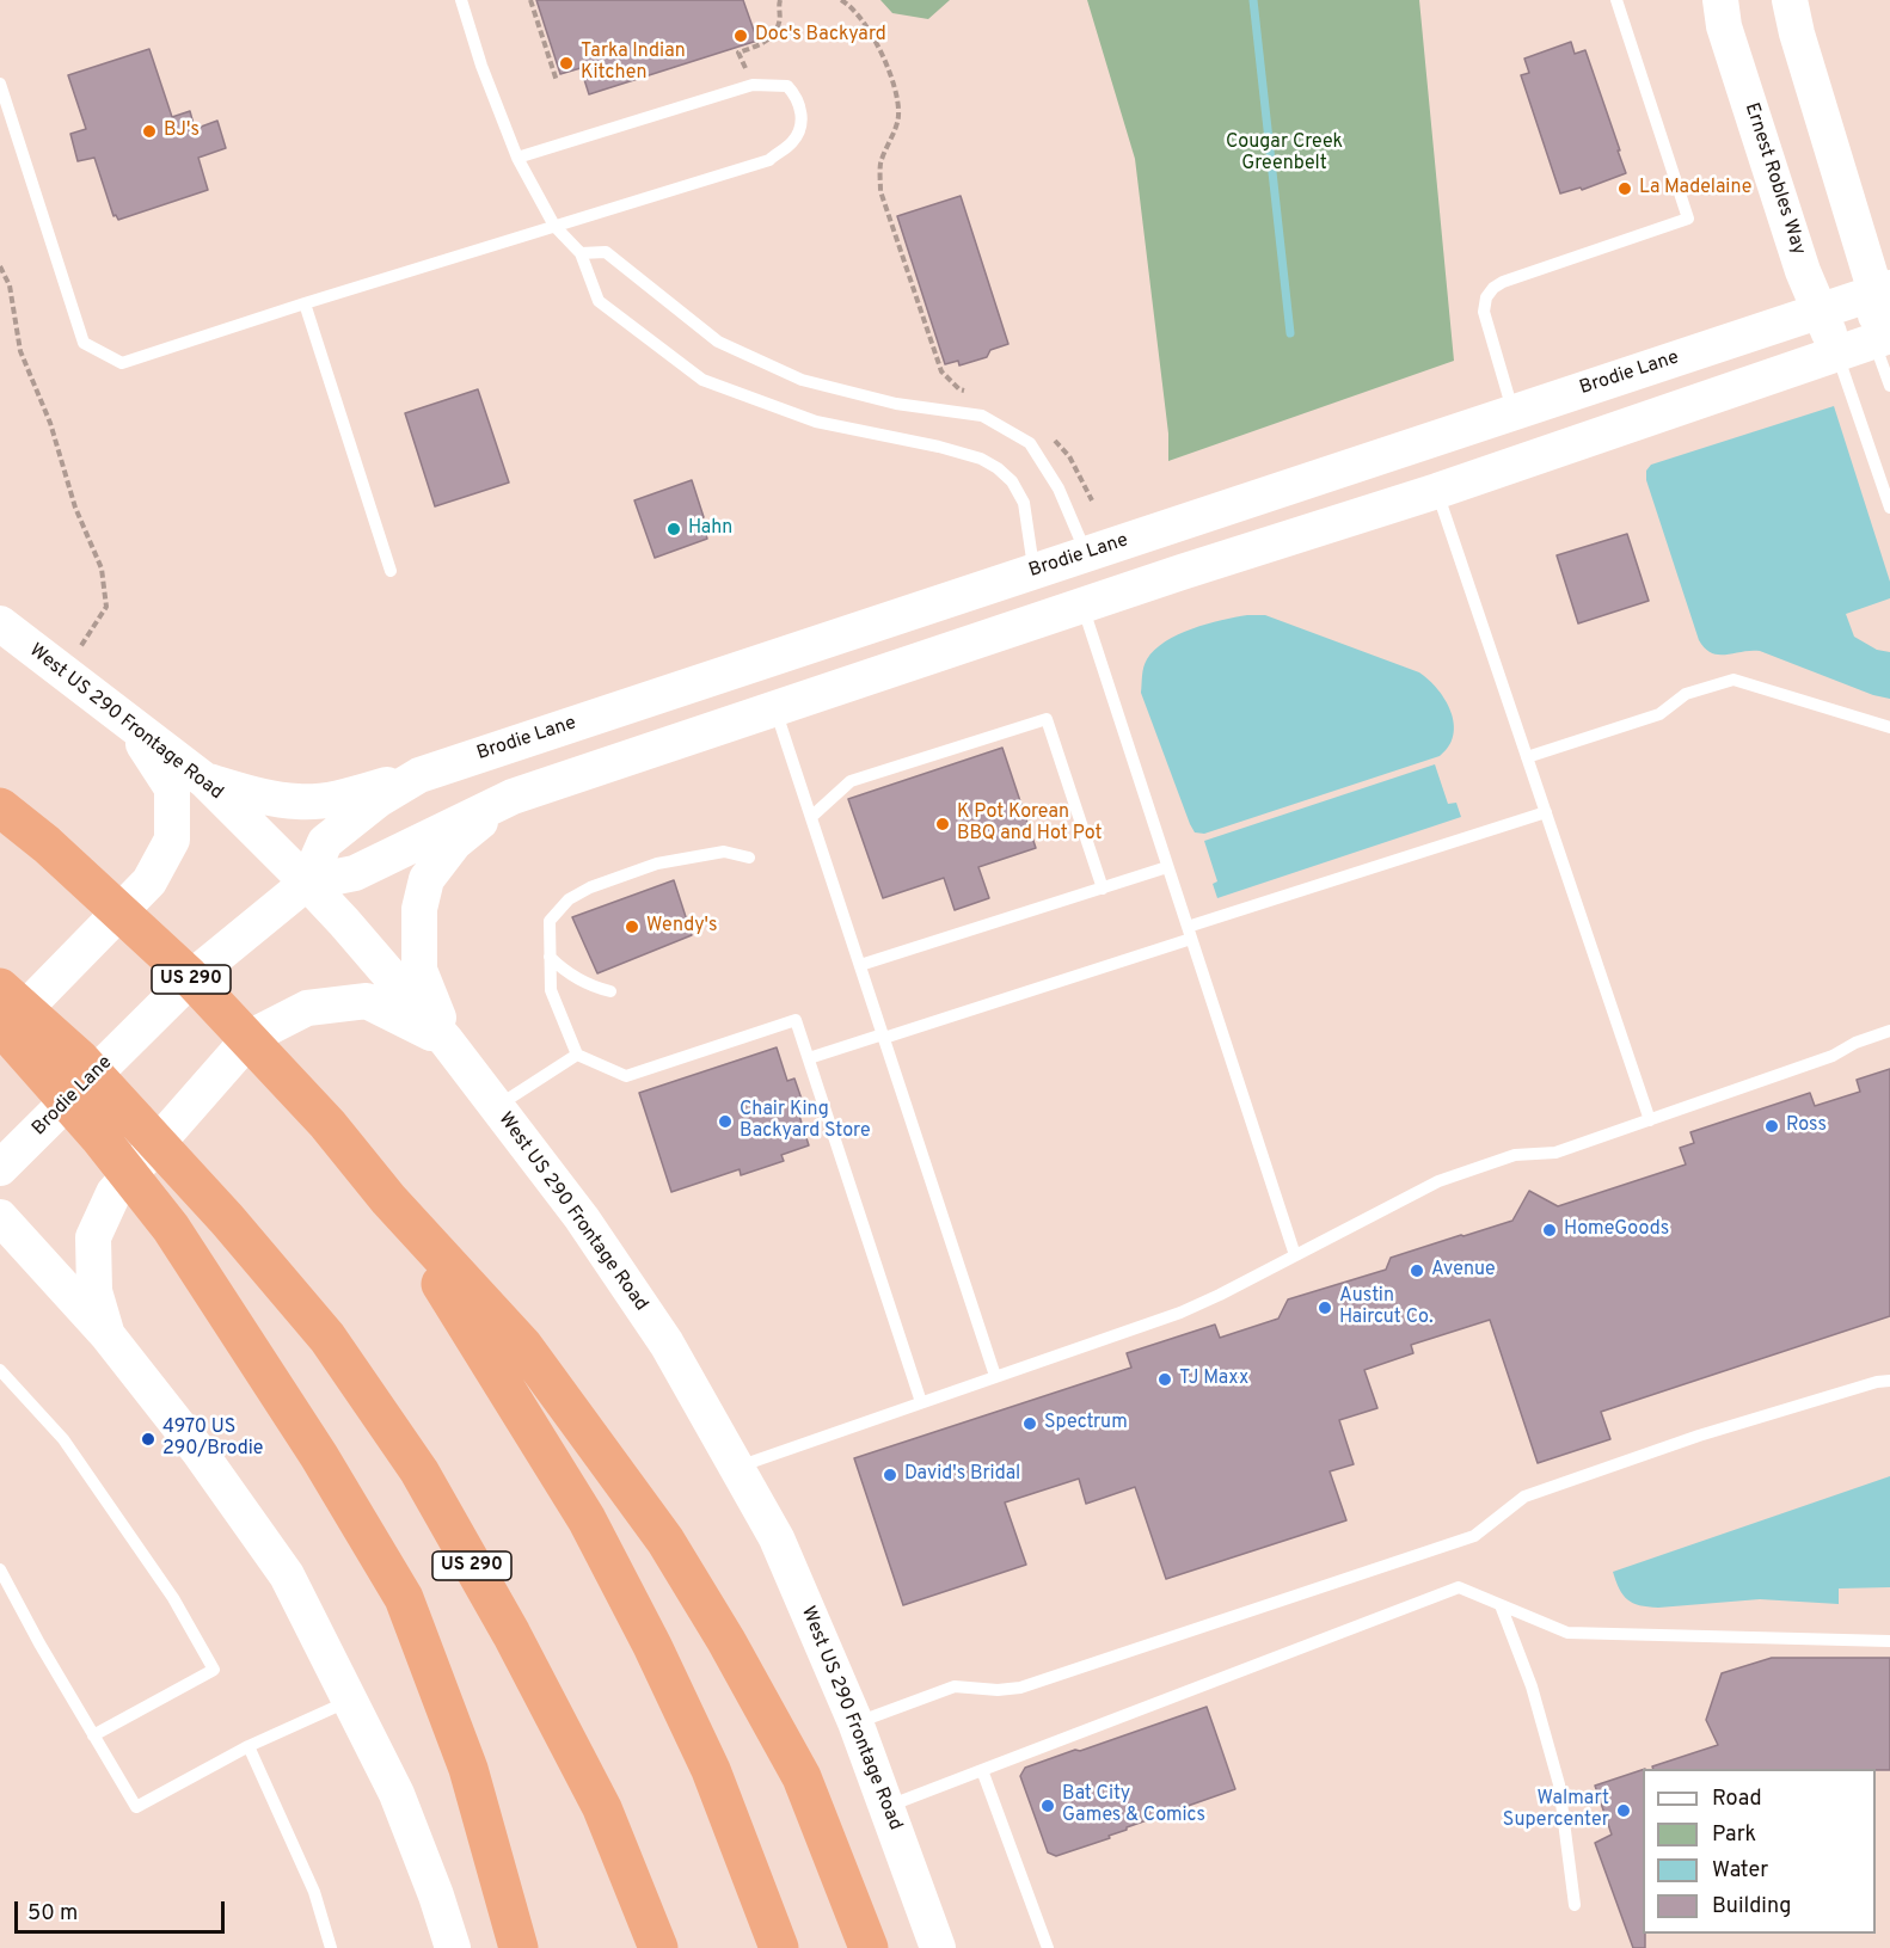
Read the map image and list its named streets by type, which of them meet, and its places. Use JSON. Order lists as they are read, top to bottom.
{
  "streets": {
    "highway": ["US 290"],
    "main road": ["Ernest Robles Way", "Brodie Lane", "West US 290 Frontage Road"]
  },
  "crossings": [
    ["Ernest Robles Way", "Brodie Lane"],
    ["Brodie Lane", "West US 290 Frontage Road"]
  ],
  "parks": ["Cougar Creek Greenbelt"],
  "places": [
    "Doc's Backyard",
    "Tarka Indian Kitchen",
    "BJ's",
    "La Madelaine",
    "Hahn",
    "K Pot Korean BBQ and Hot Pot",
    "Wendy's",
    "Chair King Backyard Store",
    "Ross",
    "HomeGoods",
    "Avenue",
    "Austin Haircut Co.",
    "TJ Maxx",
    "Spectrum",
    "4970 US 290/Brodie",
    "David's Bridal",
    "Bat City Games & Comics",
    "Walmart Supercenter"
  ],
  "legend": [
    "Road",
    "Park",
    "Water",
    "Building"
  ],
  "scale_bar": "50 m"
}
